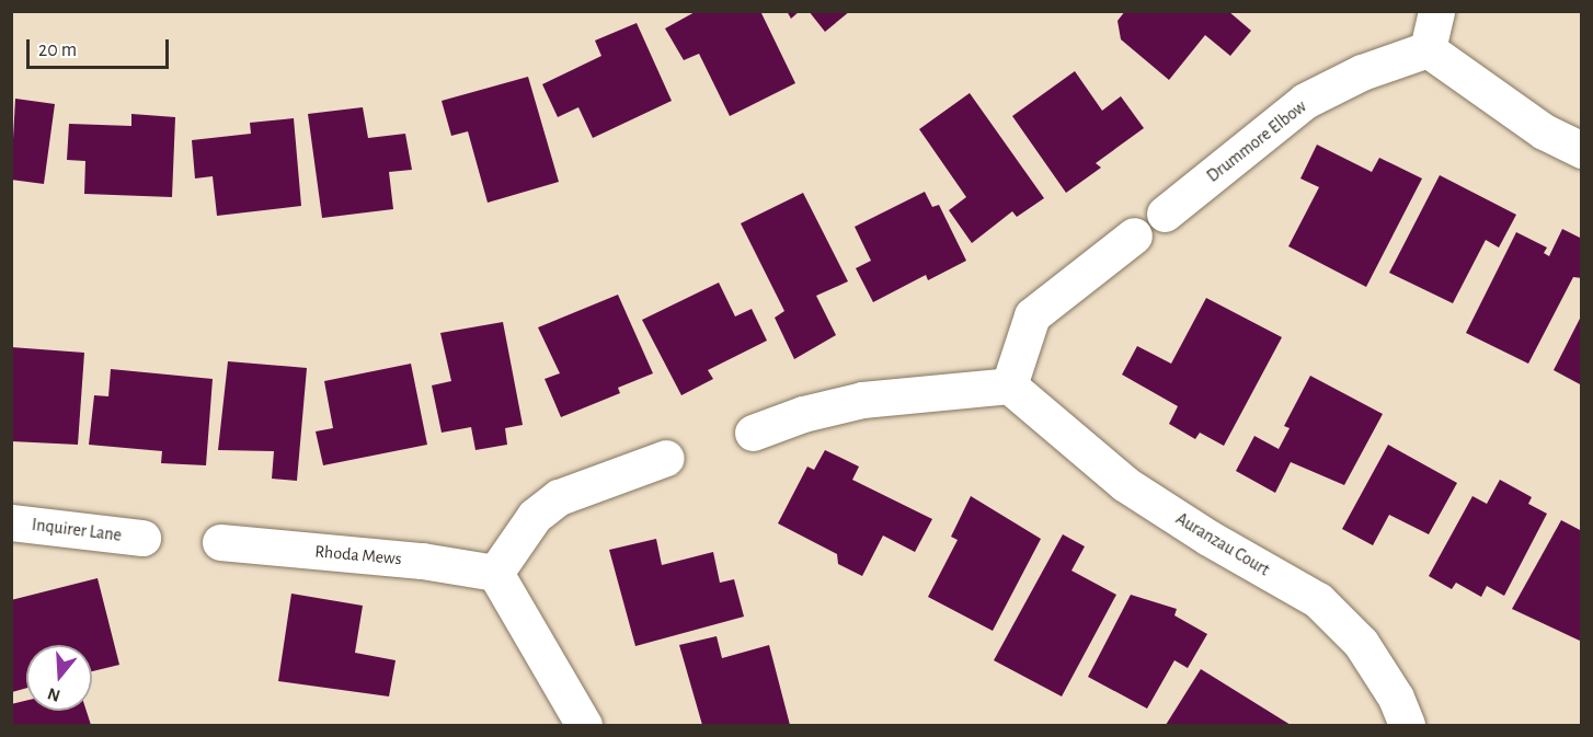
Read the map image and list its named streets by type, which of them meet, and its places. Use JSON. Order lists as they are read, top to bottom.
{
  "streets": {
    "street": [
      "Drummore Elbow",
      "Inquirer Lane",
      "Auranzau Court",
      "Rhoda Mews"
    ]
  },
  "scale_bar": "20 m",
  "north": "bottom"
}
